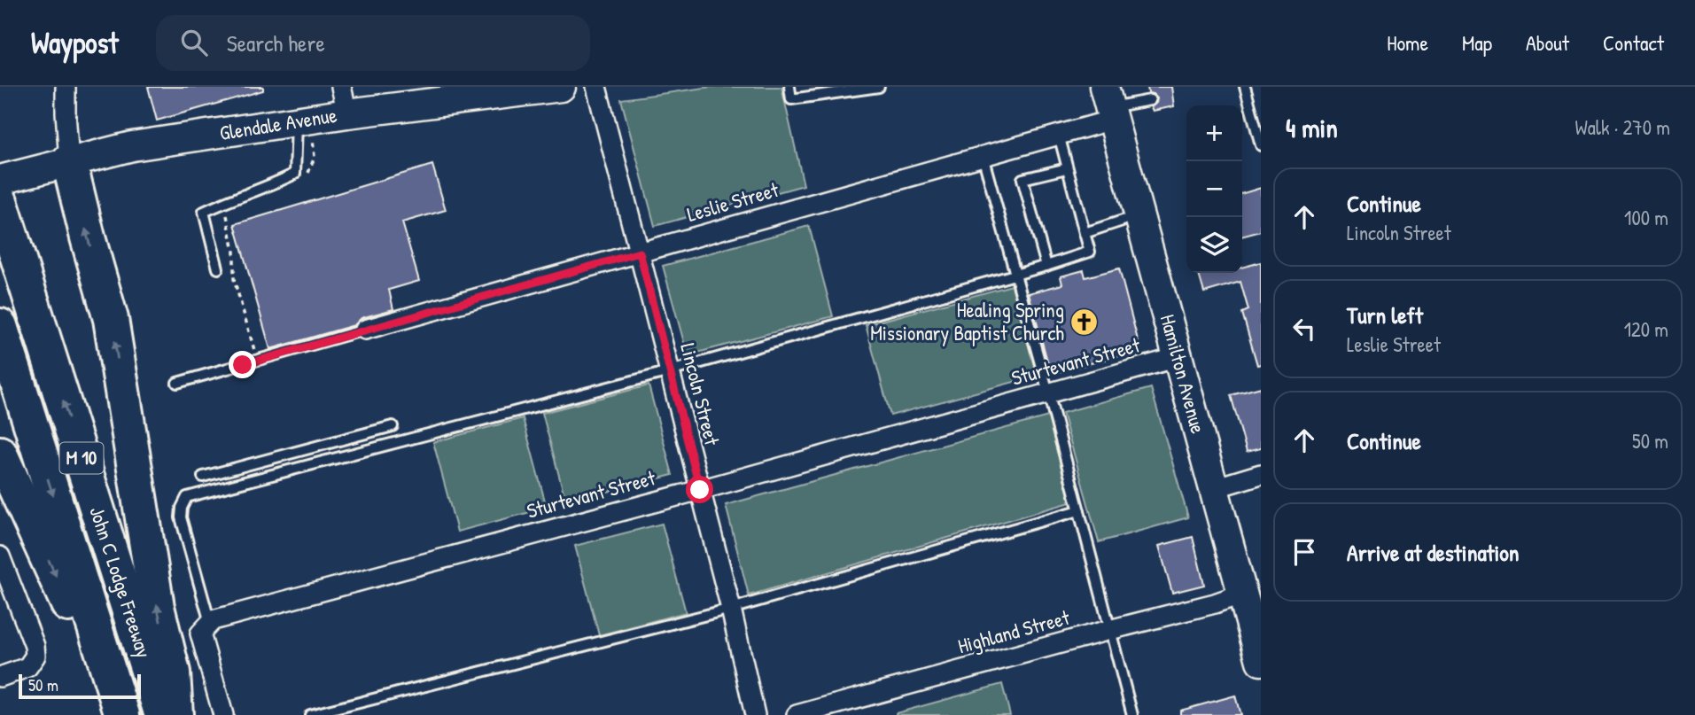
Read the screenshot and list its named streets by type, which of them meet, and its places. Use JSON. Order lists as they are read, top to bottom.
{
  "streets": {
    "highway": ["M 10", "John C Lodge Freeway"],
    "street": [
      "Glendale Avenue",
      "Leslie Street",
      "Sturtevant Street",
      "Hamilton Avenue",
      "Lincoln Street",
      "Highland Street"
    ]
  },
  "crossings": [
    ["Leslie Street", "Hamilton Avenue"],
    ["Leslie Street", "Lincoln Street"],
    ["Sturtevant Street", "Hamilton Avenue"],
    ["Sturtevant Street", "Lincoln Street"],
    ["Hamilton Avenue", "Highland Street"]
  ],
  "places": {
    "church": ["Healing Spring Missionary Baptist Church"]
  },
  "scale_bar": "50 m",
  "page": {
    "header": "Waypost",
    "search": "Search here",
    "nav": [
      "Home",
      "Map",
      "About",
      "Contact"
    ],
    "heading": ["4 min", "Walk · 270 m"],
    "map_buttons": ["+", "−"],
    "list": [
      ["Continue", "Lincoln Street", "100 m"],
      ["Turn left", "Leslie Street", "120 m"],
      ["Continue", "50 m"],
      "Arrive at destination"
    ],
    "scale": "50 m"
  }
}
